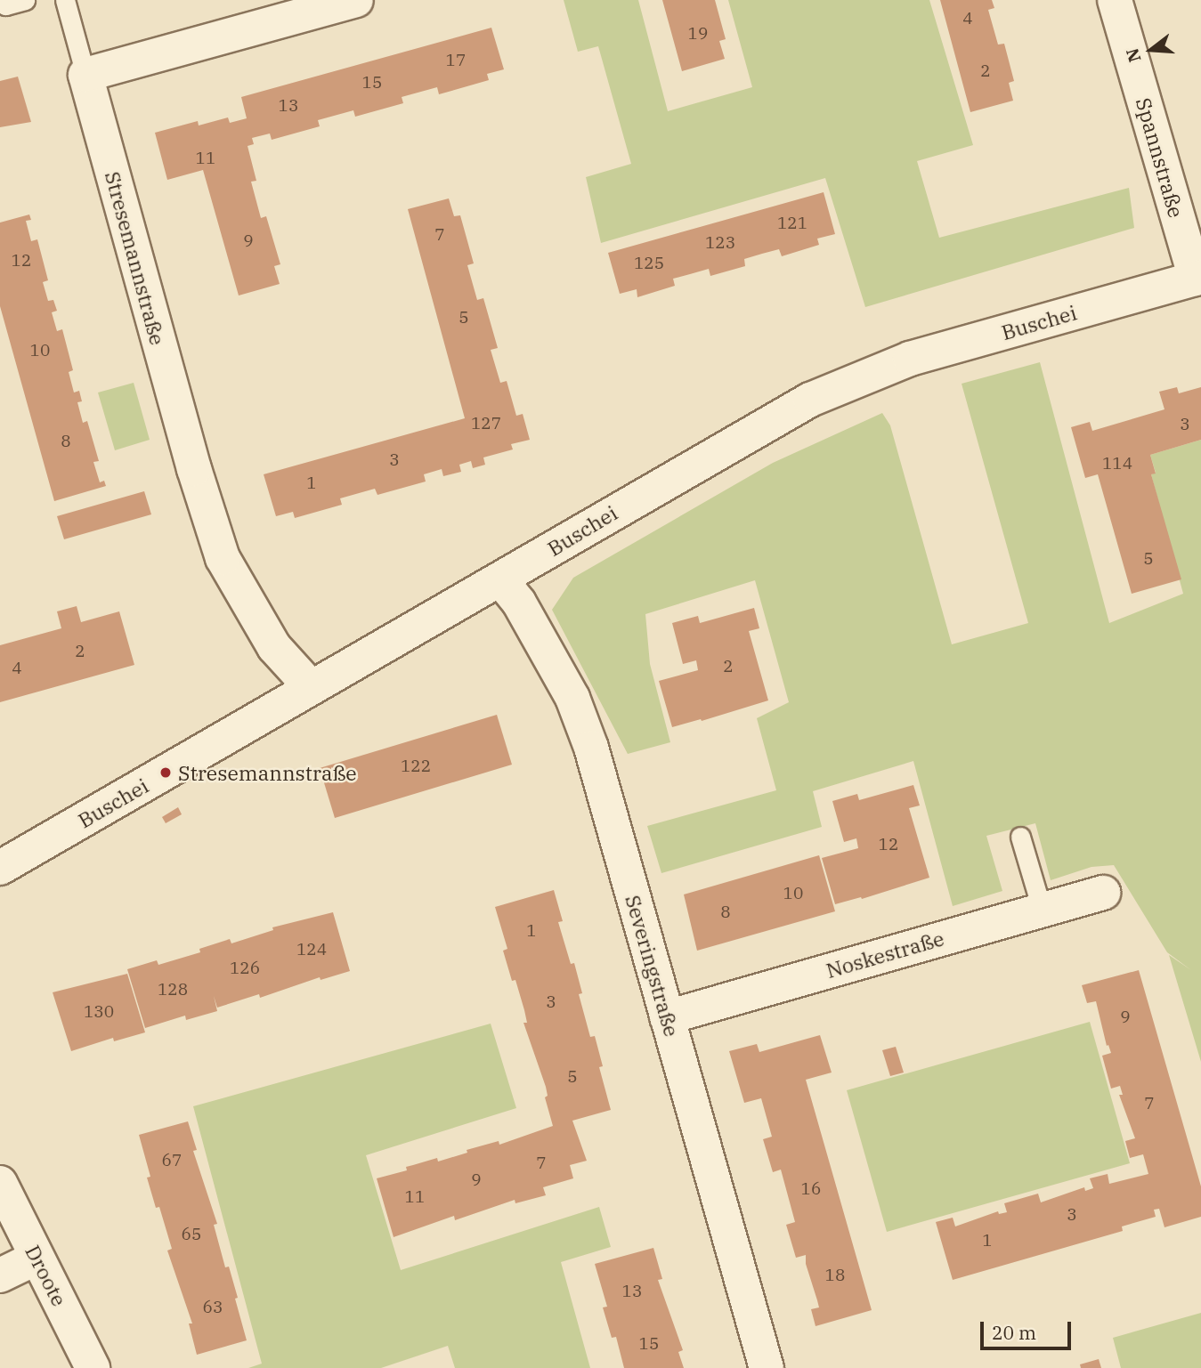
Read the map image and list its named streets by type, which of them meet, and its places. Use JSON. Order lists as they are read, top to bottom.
{
  "streets": {
    "street": [
      "Spannstraße",
      "Stresemannstraße",
      "Buschei",
      "Noskestraße",
      "Severingstraße",
      "Droote"
    ]
  },
  "crossings": [
    ["Spannstraße", "Buschei"],
    ["Stresemannstraße", "Buschei"],
    ["Buschei", "Severingstraße"],
    ["Noskestraße", "Severingstraße"]
  ],
  "places": ["Stresemannstraße"],
  "house_numbers": [
    "4",
    "19",
    "17",
    "2",
    "15",
    "13",
    "11",
    "121",
    "7",
    "9",
    "123",
    "12",
    "125",
    "5",
    "10",
    "127",
    "3",
    "8",
    "3",
    "114",
    "1",
    "5",
    "2",
    "2",
    "4",
    "122",
    "12",
    "10",
    "8",
    "1",
    "124",
    "126",
    "128",
    "3",
    "130",
    "9",
    "5",
    "7",
    "67",
    "7",
    "9",
    "16",
    "11",
    "3",
    "65",
    "1",
    "18",
    "13",
    "63",
    "15"
  ],
  "scale_bar": "20 m",
  "north": "left"
}
